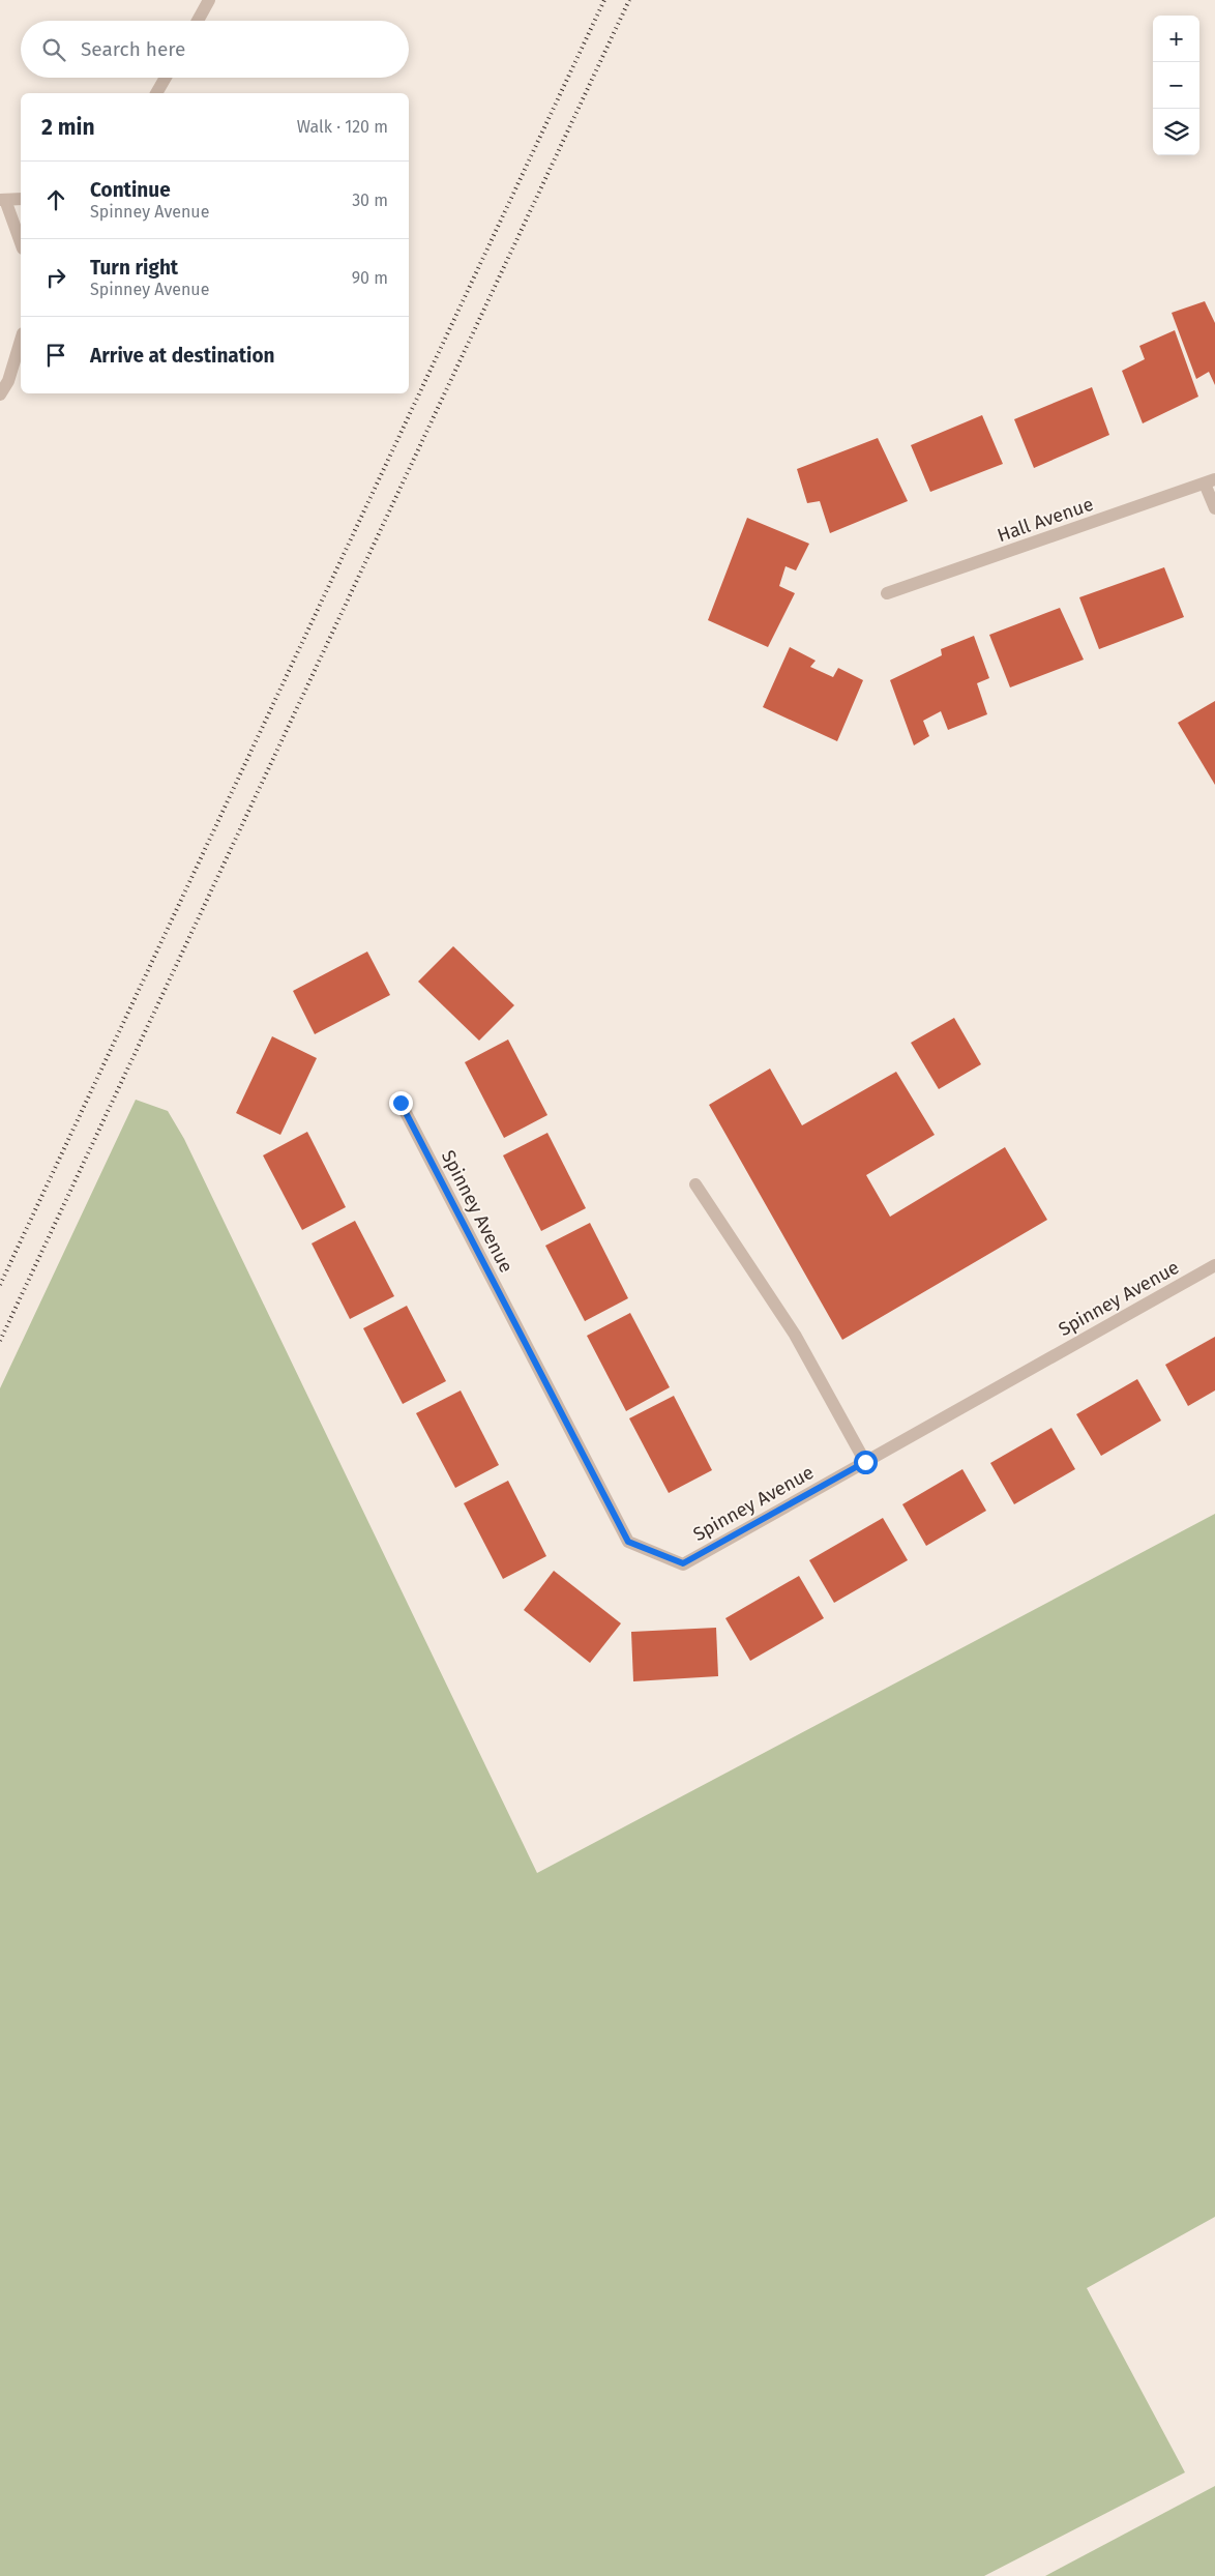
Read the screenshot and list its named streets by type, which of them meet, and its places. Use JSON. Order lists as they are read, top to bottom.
{
  "streets": {
    "street": ["Hall Avenue", "Spinney Avenue"]
  },
  "page": {
    "map_buttons": ["+", "−"],
    "search": "Search here",
    "heading": ["2 min", "Walk · 120 m"],
    "list": [
      ["Continue", "Spinney Avenue", "30 m"],
      ["Turn right", "Spinney Avenue", "90 m"],
      "Arrive at destination"
    ]
  }
}
